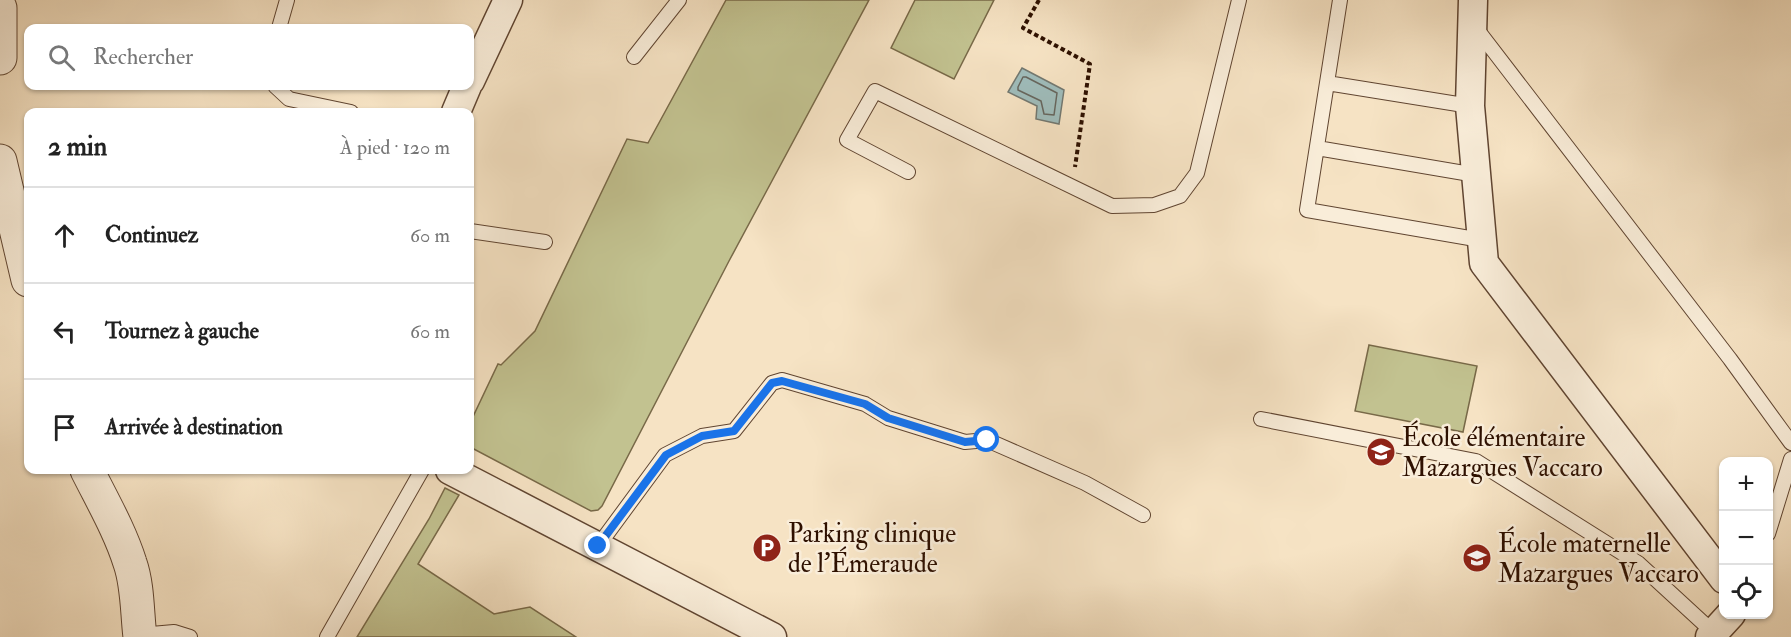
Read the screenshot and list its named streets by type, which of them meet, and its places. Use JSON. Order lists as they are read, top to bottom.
{
  "places": {
    "school or university": ["École élémentaire Mazargues Vaccaro", "École maternelle Mazargues Vaccaro"],
    "parking": ["Parking clinique de l'Émeraude"]
  },
  "page": {
    "search": "Rechercher",
    "heading": ["2 min", "À pied · 120 m"],
    "list": [
      ["Continuez", "60 m"],
      ["Tournez à gauche", "60 m"],
      "Arrivée à destination"
    ],
    "map_buttons": ["+", "−"]
  }
}
